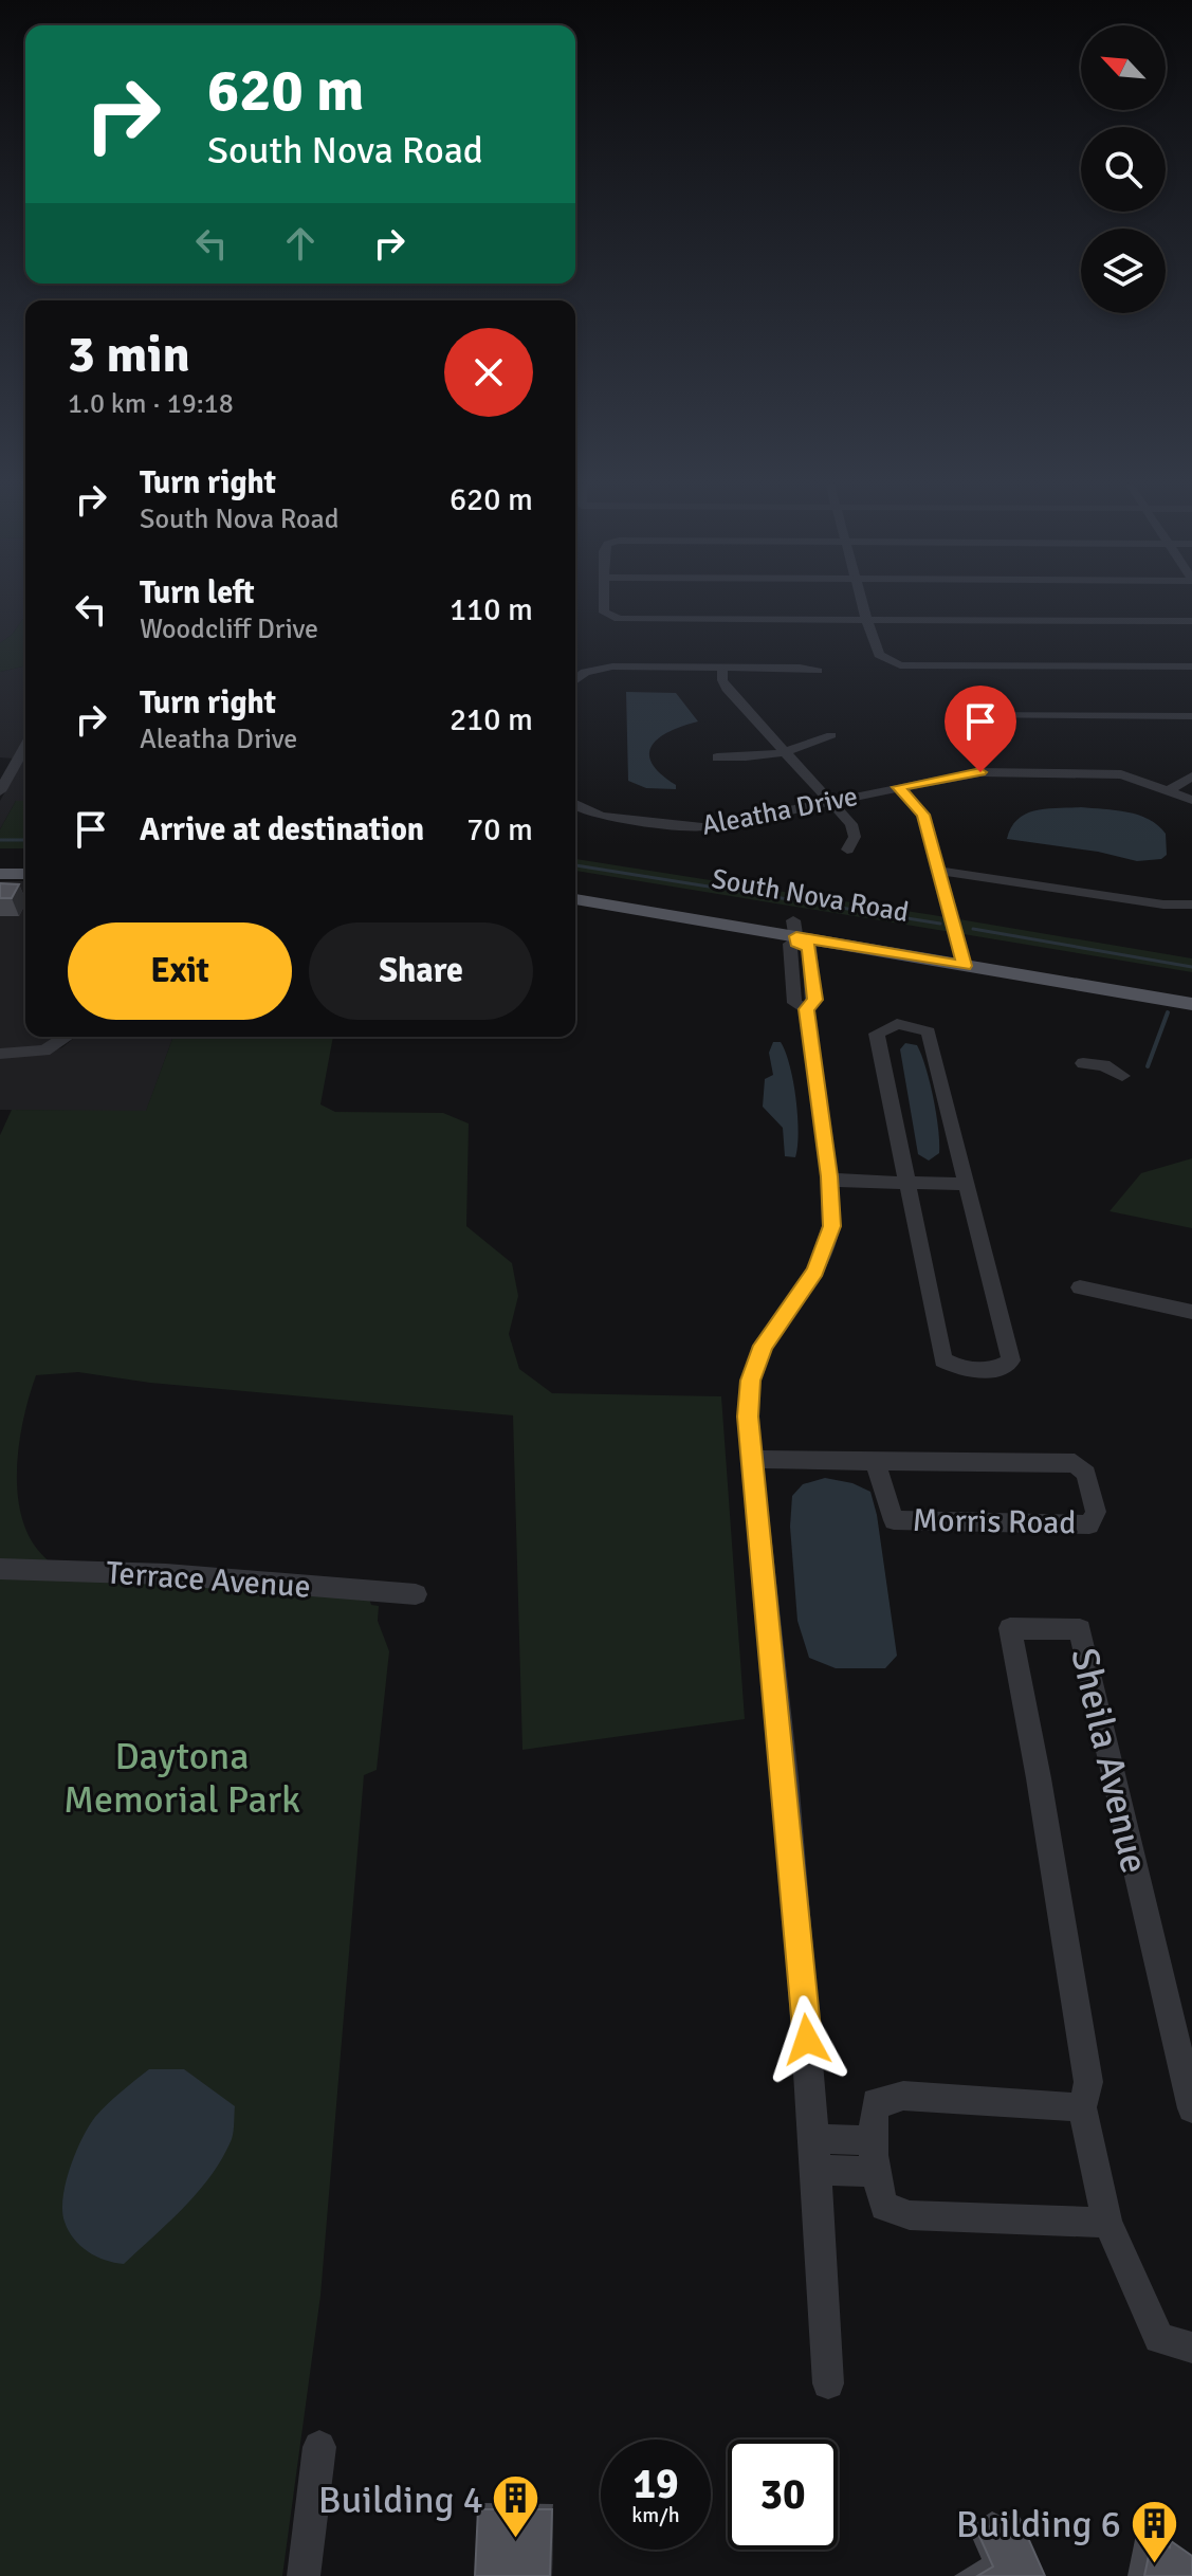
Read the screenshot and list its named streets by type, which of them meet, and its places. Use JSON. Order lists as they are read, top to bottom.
{
  "streets": {
    "main road": ["South Nova Road"],
    "street": [
      "Aleatha Drive",
      "Morris Road",
      "Terrace Avenue",
      "Sheila Avenue"
    ]
  },
  "parks": ["Daytona Memorial Park"],
  "places": {
    "building": ["Building 4", "Building 6"]
  },
  "north": "top left",
  "page": {
    "turn": ["620 m", "South Nova Road"],
    "heading": ["3 min", "1.0 km · 19:18"],
    "list": [
      {
        "name": "Turn right",
        "note": "South Nova Road",
        "value": "620 m"
      },
      {
        "name": "Turn left",
        "note": "Woodcliff Drive",
        "value": "110 m"
      },
      {
        "name": "Turn right",
        "note": "Aleatha Drive",
        "value": "210 m"
      },
      {
        "name": "Arrive at destination",
        "value": "70 m"
      }
    ],
    "buttons": ["Exit", "Share"],
    "speed": "19 km/h",
    "limit": "30"
  }
}
